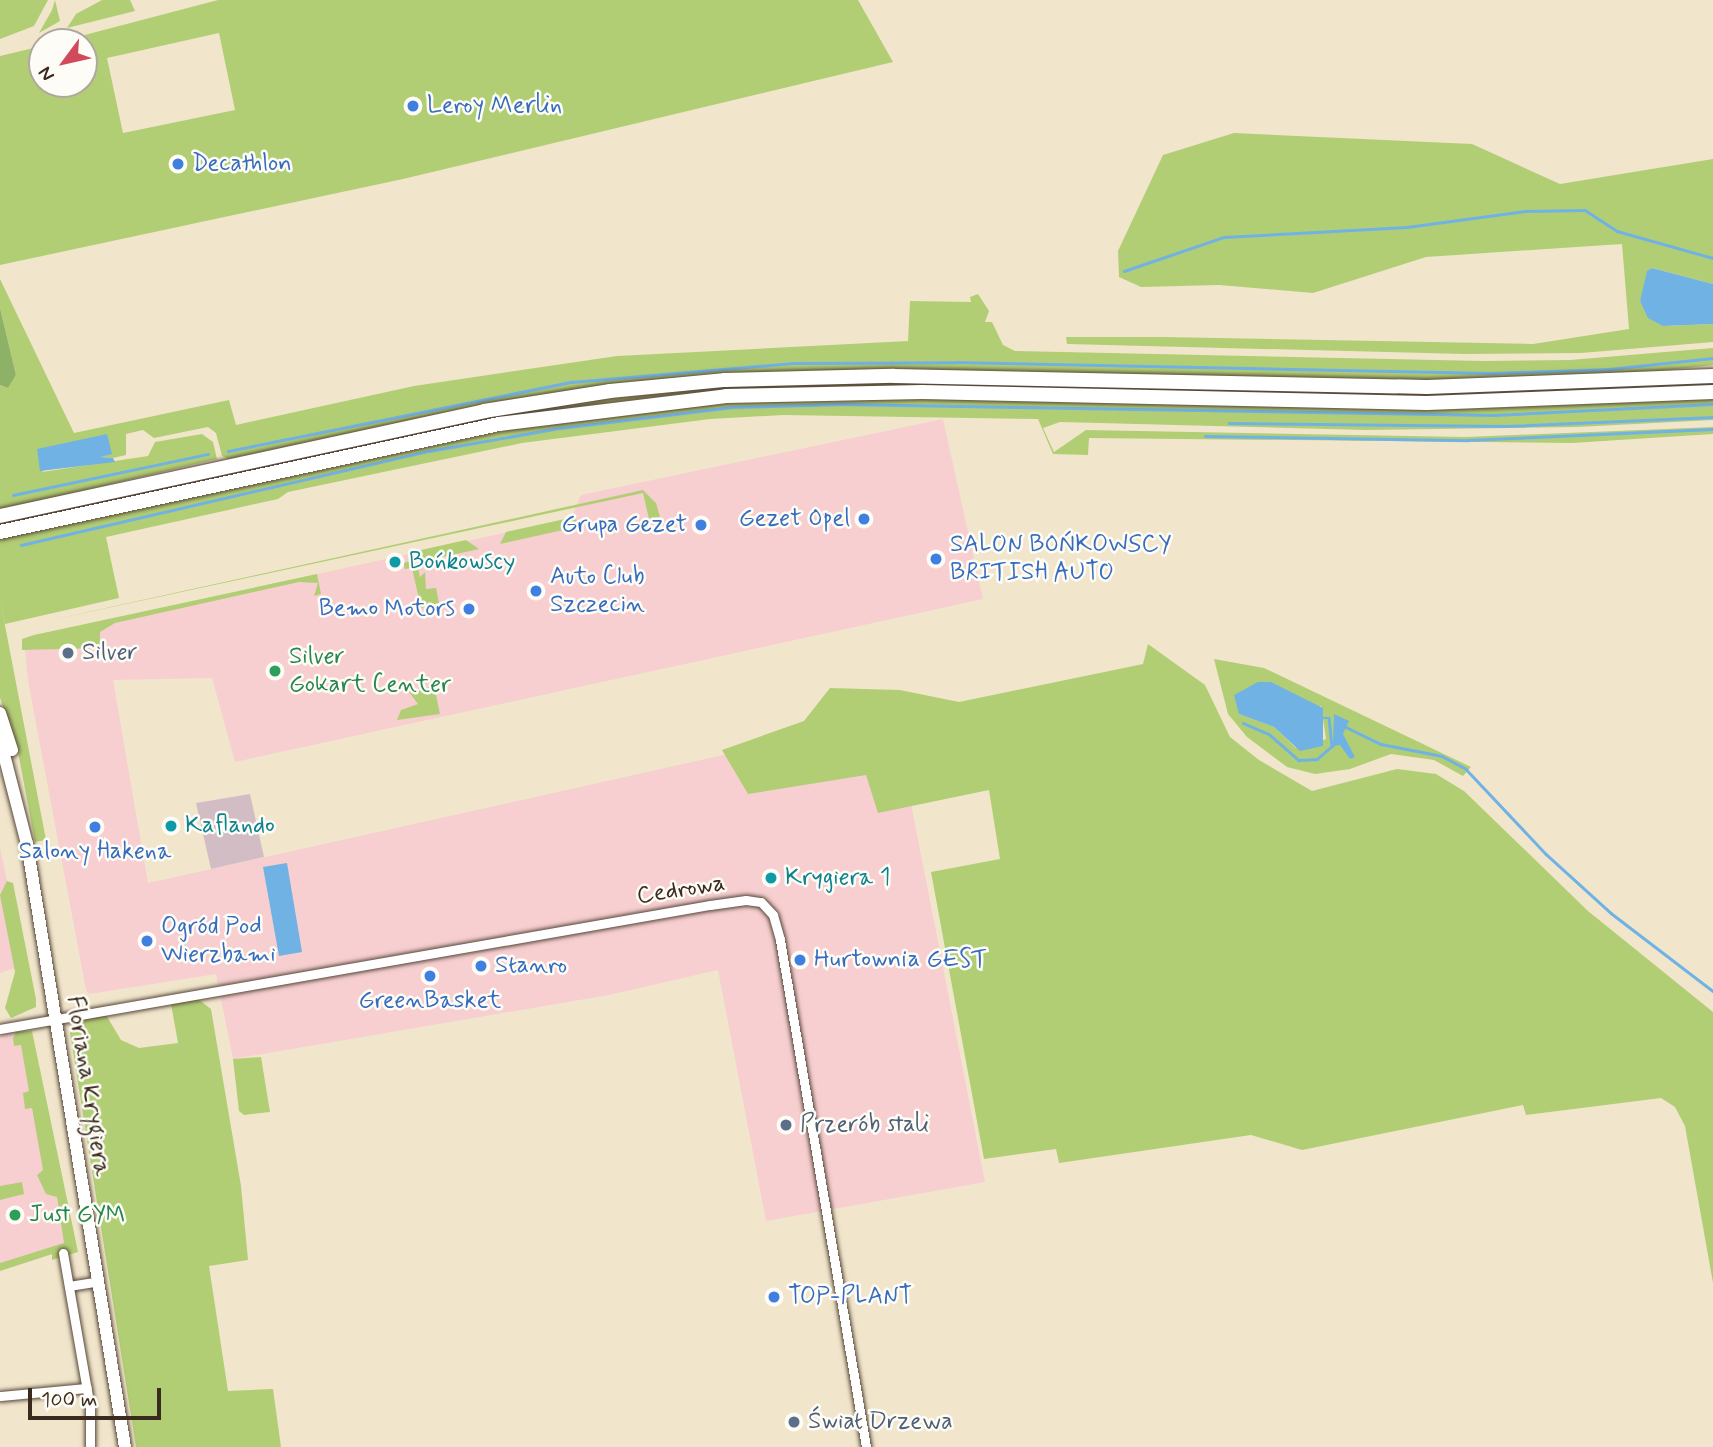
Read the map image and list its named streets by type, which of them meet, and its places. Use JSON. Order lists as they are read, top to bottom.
{
  "streets": {
    "street": ["Cedrowa", "Floriana Krygiera"]
  },
  "crossings": [
    ["Cedrowa", "Floriana Krygiera"]
  ],
  "places": [
    "Leroy Merlin",
    "Decathlon",
    "Gezet Opel",
    "Grupa Gezet",
    "SALON BOŃKOWSCY BRITISH AUTO",
    "Bońkowscy",
    "Auto Club Szczecin",
    "Bemo Motors",
    "Silver",
    "Silver Gokart Center",
    "Kaflando",
    "Salony Hakena",
    "Krygiera 1",
    "Ogród Pod Wierzbami",
    "Hurtownia GEST",
    "Stanro",
    "GreenBasket",
    "Przerób stali",
    "Just GYM",
    "TOP-PLANT",
    "Świat Drzewa"
  ],
  "scale_bar": "100 m",
  "north": "bottom left"
}
